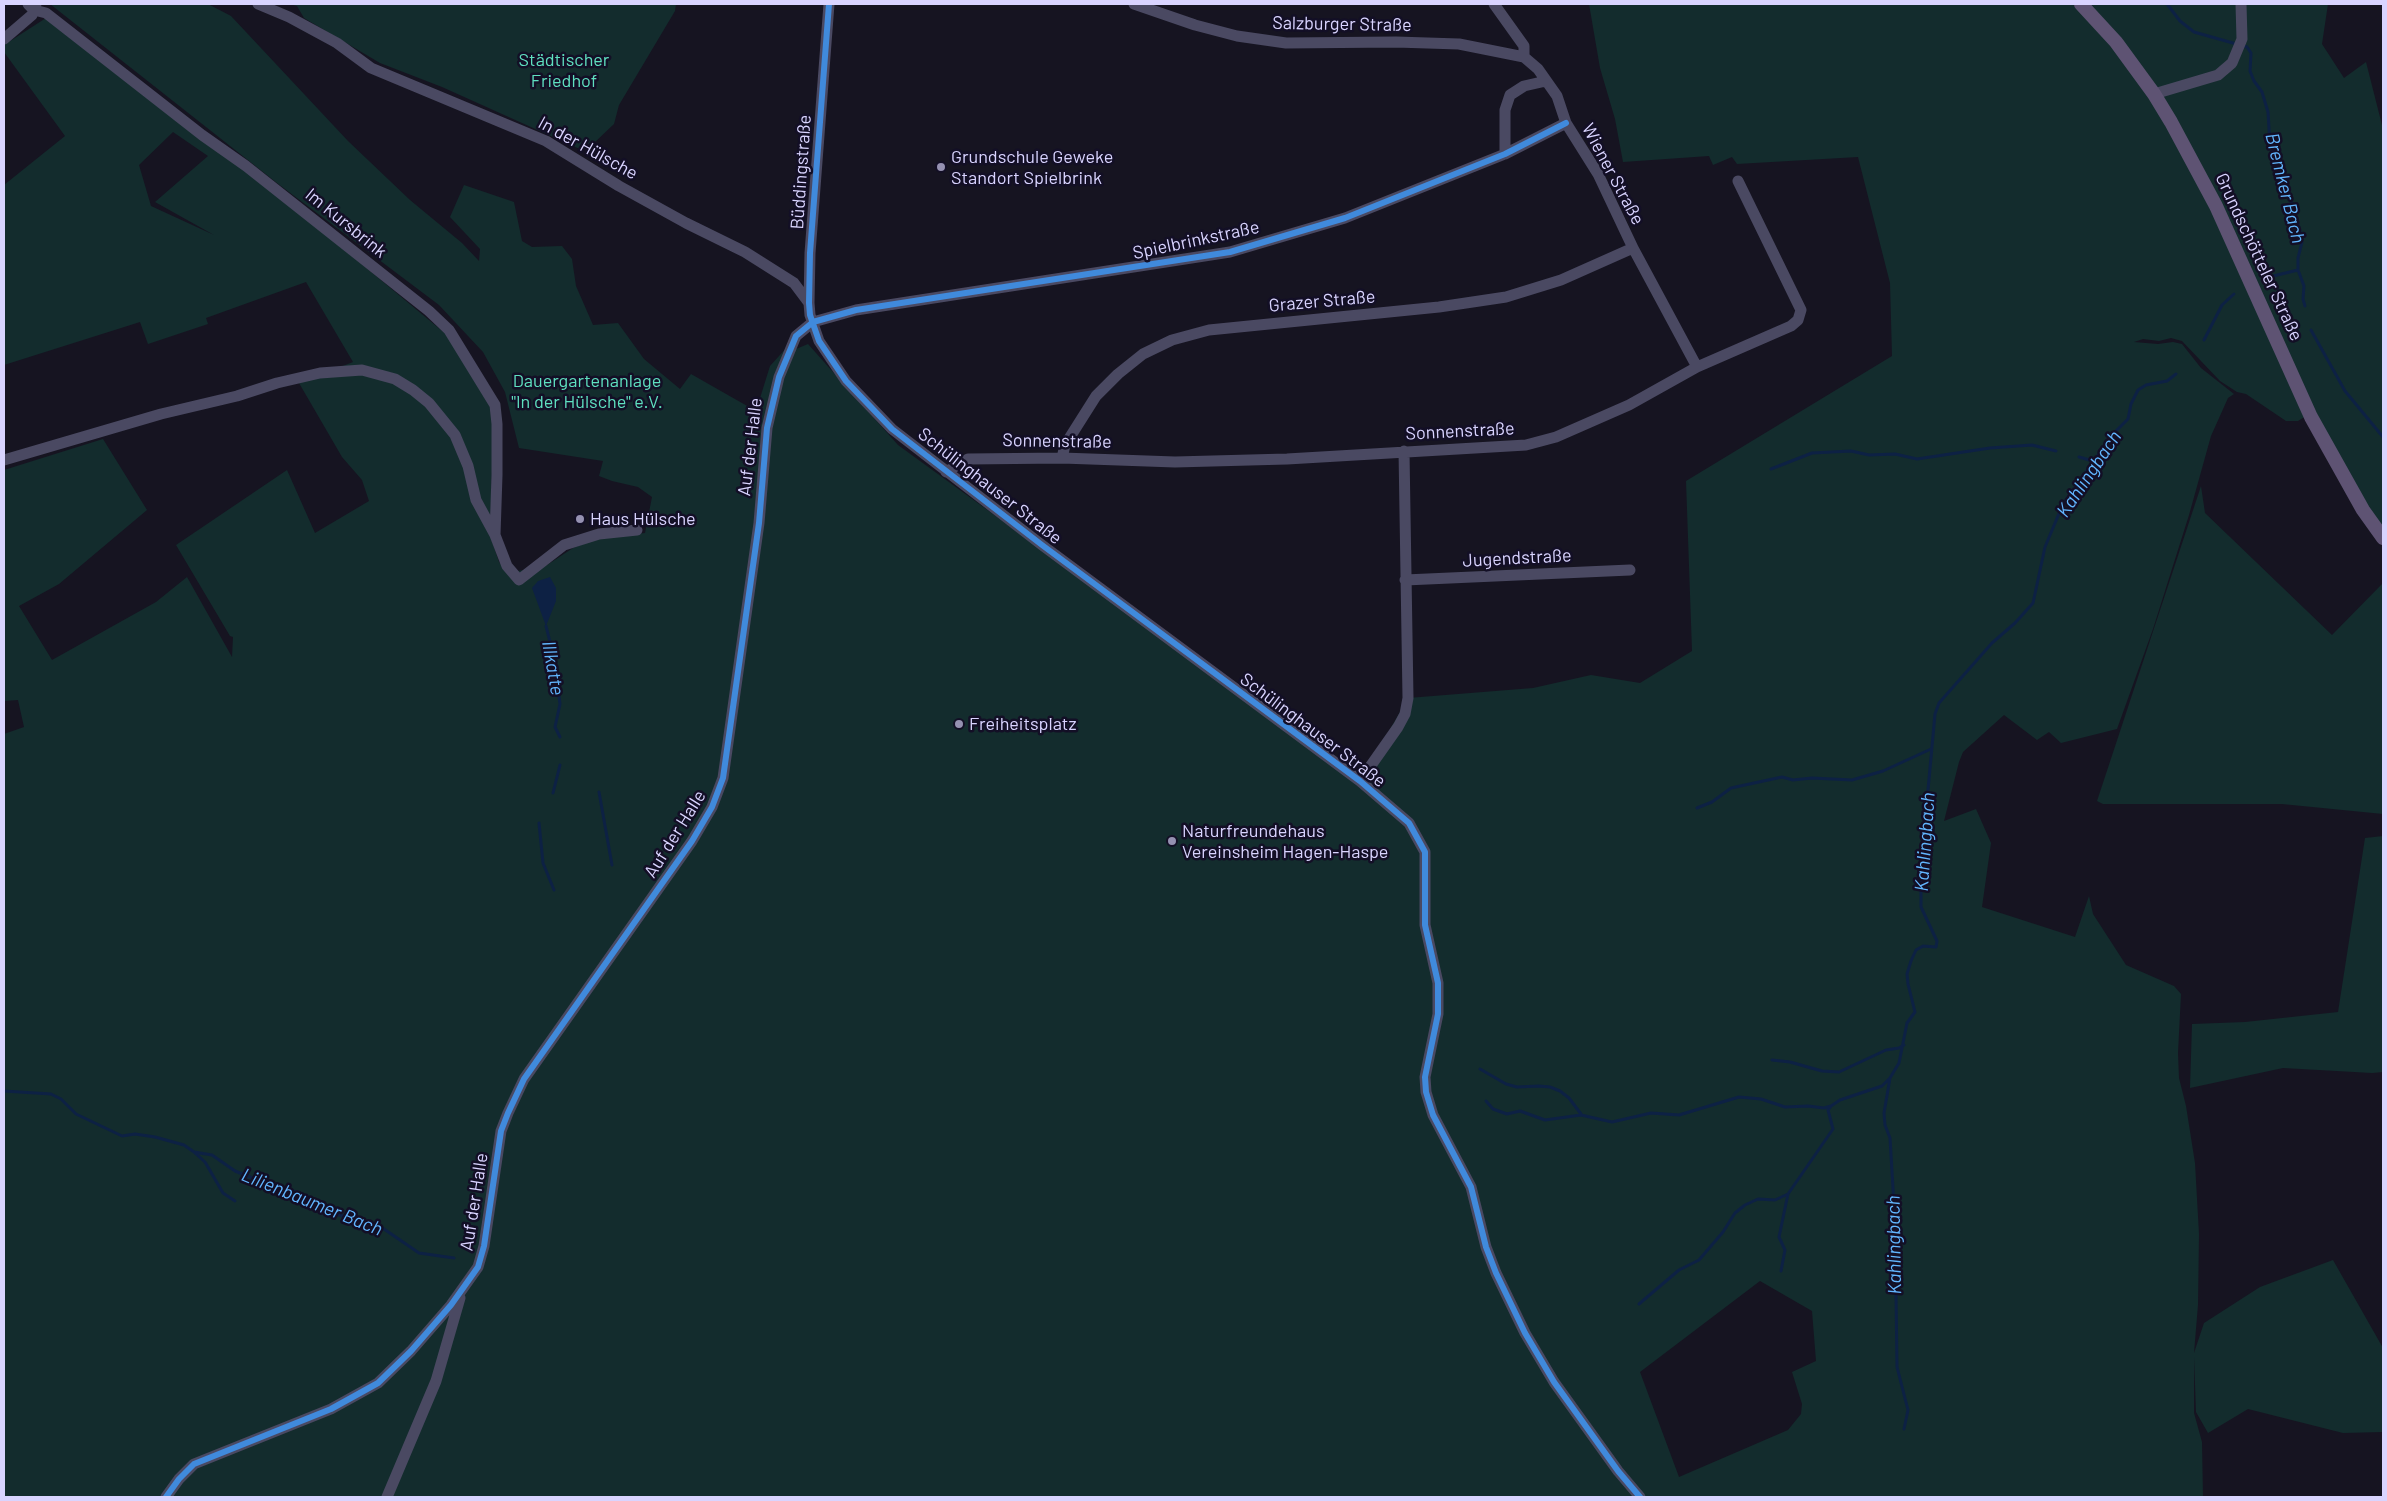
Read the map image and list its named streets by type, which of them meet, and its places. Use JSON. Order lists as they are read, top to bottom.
{
  "streets": {
    "main road": ["Grundschötteler Straße"],
    "street": [
      "Salzburger Straße",
      "In der Hülsche",
      "Büddingstraße",
      "Wiener Straße",
      "Im Kursbrink",
      "Spielbrinkstraße",
      "Grazer Straße",
      "Sonnenstraße",
      "Auf der Halle",
      "Schülinghauser Straße",
      "Jugendstraße"
    ]
  },
  "crossings": [
    ["Salzburger Straße", "Wiener Straße"],
    ["In der Hülsche", "Büddingstraße"],
    ["Büddingstraße", "Spielbrinkstraße"],
    ["Büddingstraße", "Auf der Halle"],
    ["Büddingstraße", "Schülinghauser Straße"],
    ["Wiener Straße", "Spielbrinkstraße"],
    ["Wiener Straße", "Grazer Straße"],
    ["Wiener Straße", "Sonnenstraße"],
    ["Spielbrinkstraße", "Auf der Halle"],
    ["Grazer Straße", "Sonnenstraße"],
    ["Sonnenstraße", "Schülinghauser Straße"]
  ],
  "water": [
    "Bremker Bach",
    "Kahlingbach",
    "Illkatte",
    "Lilienbaumer Bach"
  ],
  "parks": ["Städtischer Friedhof", "Dauergartenanlage \"In der Hülsche\" e.V."],
  "places": [
    "Grundschule Geweke Standort Spielbrink",
    "Haus Hülsche",
    "Freiheitsplatz",
    "Naturfreundehaus Vereinsheim Hagen-Haspe"
  ]
}
